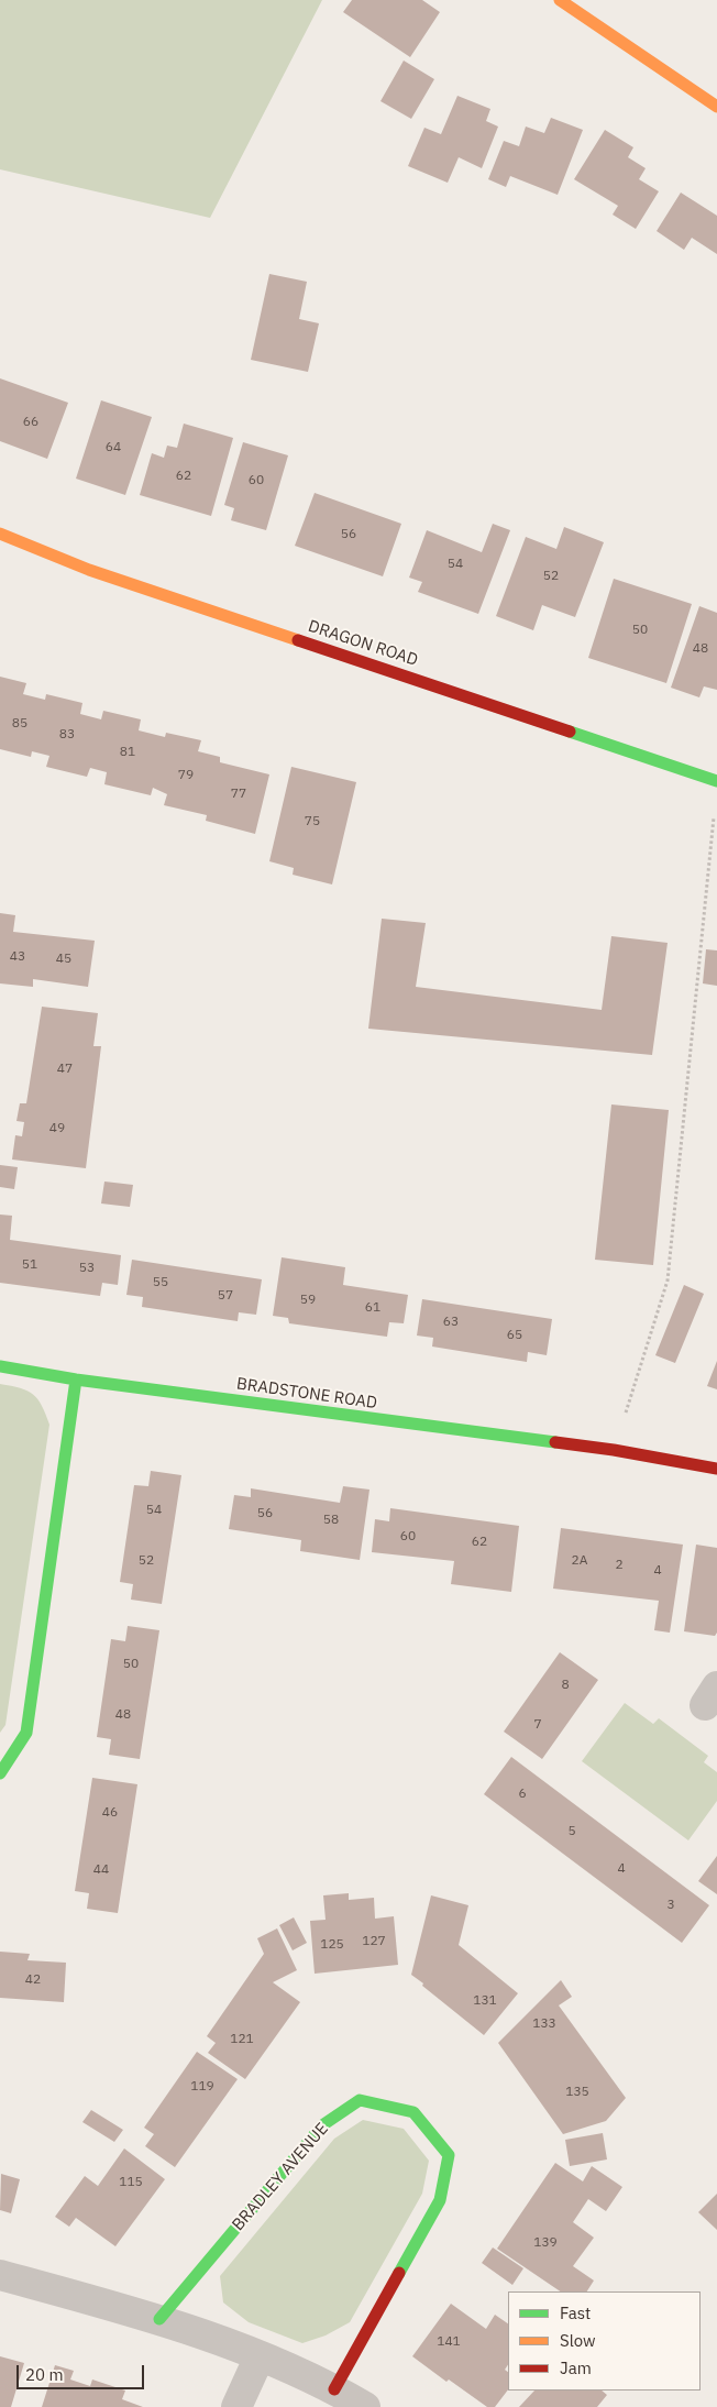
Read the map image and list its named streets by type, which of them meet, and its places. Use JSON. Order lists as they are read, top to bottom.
{
  "streets": {
    "street": ["DRAGON ROAD", "BRADSTONE ROAD", "BRADLEY AVENUE"]
  },
  "house_numbers": [
    "66",
    "64",
    "62",
    "60",
    "56",
    "54",
    "52",
    "50",
    "48",
    "85",
    "83",
    "81",
    "79",
    "77",
    "75",
    "43",
    "45",
    "47",
    "49",
    "51",
    "53",
    "55",
    "57",
    "59",
    "61",
    "63",
    "65",
    "54",
    "56",
    "58",
    "60",
    "62",
    "52",
    "2A",
    "2",
    "4",
    "50",
    "8",
    "48",
    "7",
    "6",
    "46",
    "5",
    "4",
    "44",
    "3",
    "127",
    "125",
    "42",
    "131",
    "133",
    "121",
    "119",
    "135",
    "115",
    "139",
    "141"
  ],
  "legend": ["Fast", "Slow", "Jam"],
  "scale_bar": "20 m"
}
